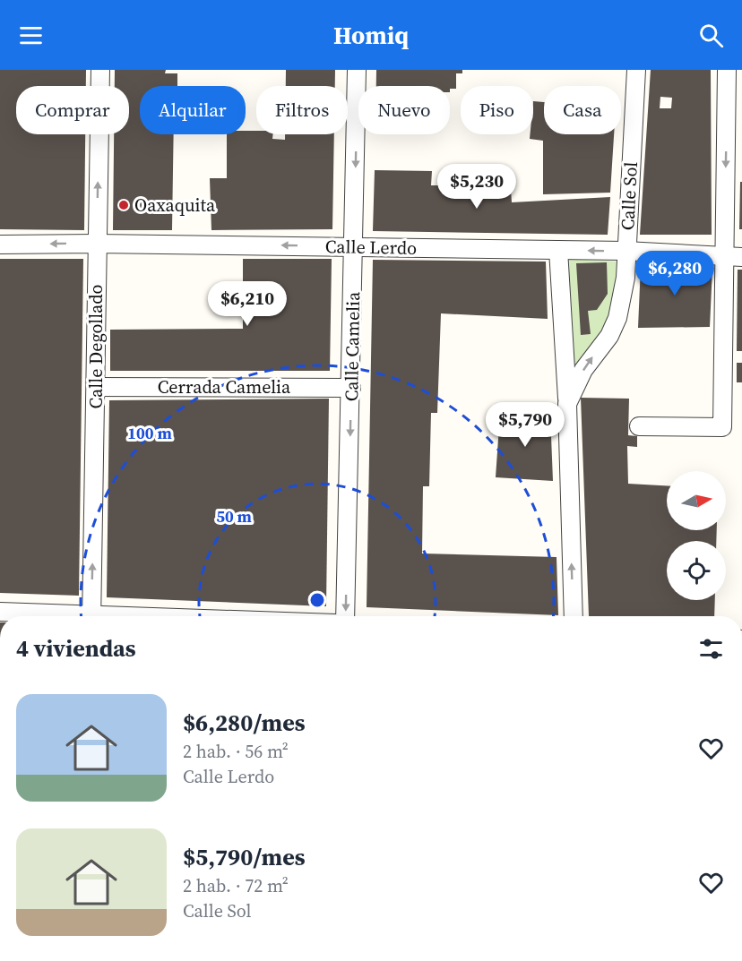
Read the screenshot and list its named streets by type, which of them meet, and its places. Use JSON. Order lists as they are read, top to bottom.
{
  "streets": {
    "street": [
      "Calle Sol",
      "Calle Lerdo",
      "Calle Degollado",
      "Calle Camelia",
      "Cerrada Camelia"
    ]
  },
  "crossings": [
    ["Calle Sol", "Calle Lerdo"],
    ["Calle Lerdo", "Calle Degollado"],
    ["Calle Lerdo", "Calle Camelia"],
    ["Calle Degollado", "Cerrada Camelia"],
    ["Calle Camelia", "Cerrada Camelia"]
  ],
  "one_way": ["Calle Lerdo", "Calle Degollado", "Calle Camelia"],
  "places": ["Oaxaquita"],
  "north": "right",
  "page": {
    "header": "Homiq",
    "chip": [
      "Comprar",
      "Alquilar",
      "Filtros",
      "Nuevo",
      "Piso",
      "Casa"
    ],
    "price": [
      "$5,230",
      "$6,280",
      "$6,210",
      "$5,790"
    ],
    "heading": "4 viviendas",
    "list": [
      {
        "name": "$6,280/mes",
        "note": "2 hab. · 56 m² · Calle Lerdo"
      },
      {
        "name": "$5,790/mes",
        "note": "2 hab. · 72 m² · Calle Sol"
      }
    ]
  },
  "rings": ["100 m", "50 m"]
}
